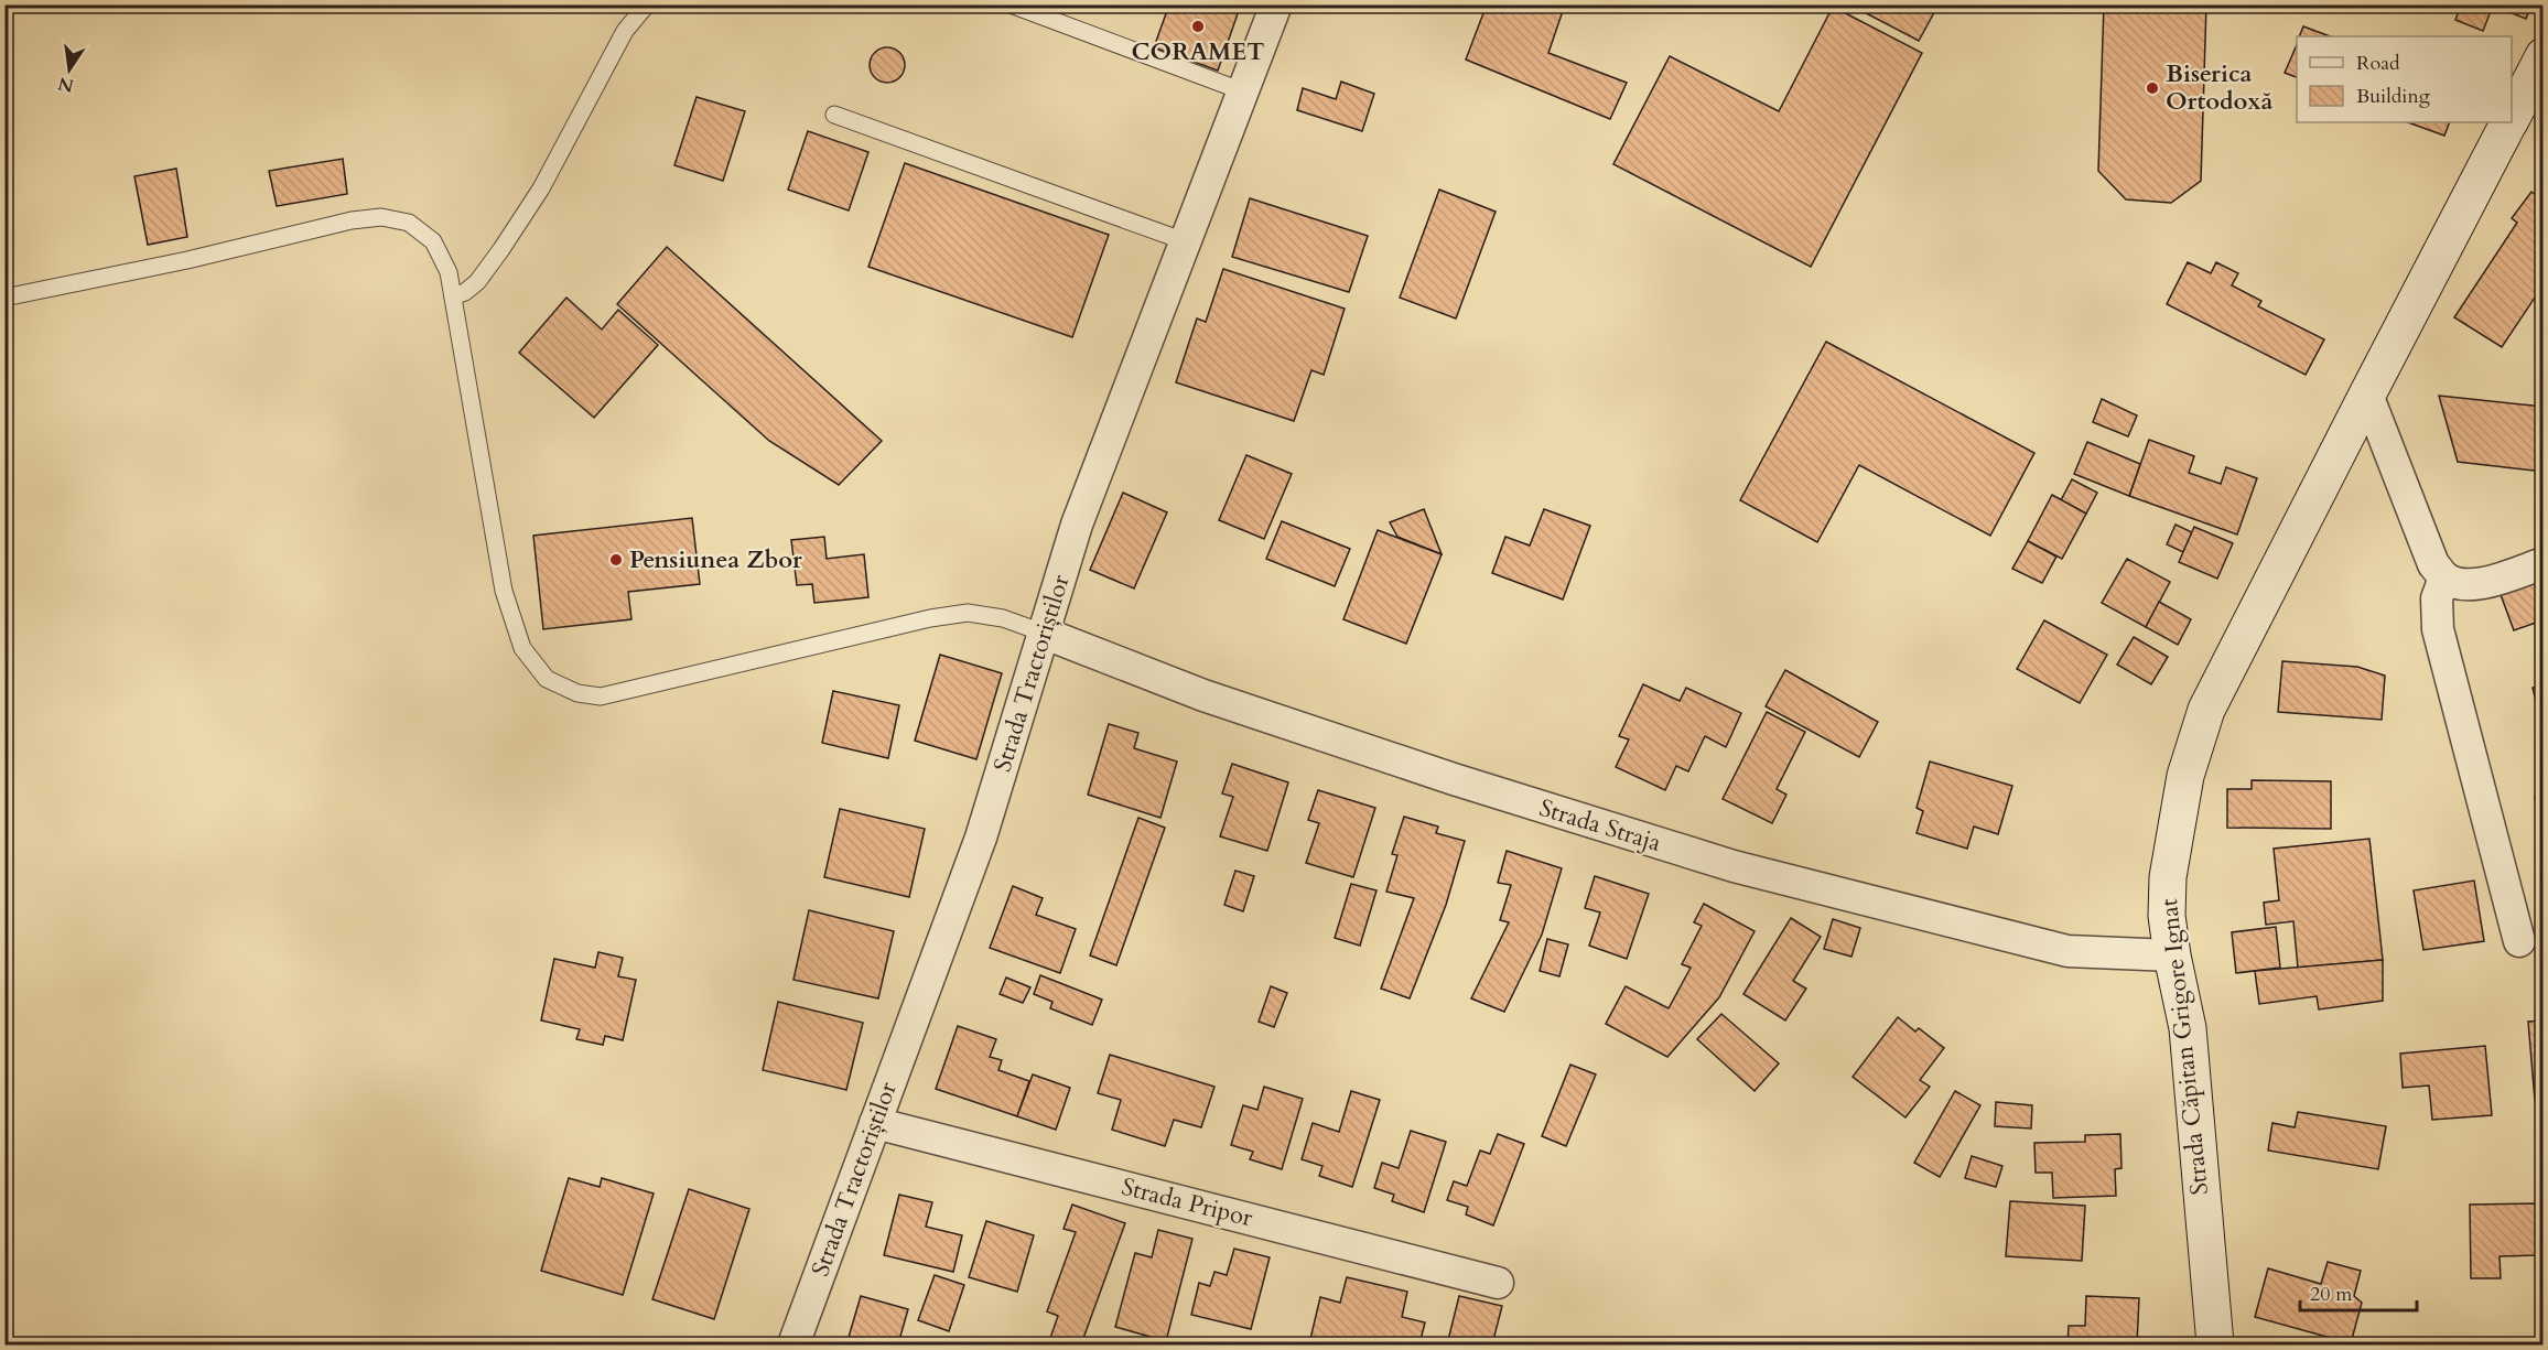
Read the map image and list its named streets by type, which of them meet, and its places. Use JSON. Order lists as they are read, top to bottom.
{
  "streets": {
    "main road": ["Strada Căpitan Grigore Ignat"],
    "street": ["Strada Tractoriștilor", "Strada Straja", "Strada Pripor"]
  },
  "crossings": [
    ["Strada Tractoriștilor", "Strada Straja"],
    ["Strada Tractoriștilor", "Strada Pripor"],
    ["Strada Straja", "Strada Căpitan Grigore Ignat"]
  ],
  "places": ["CORAMET", "Biserica Ortodoxă", "Pensiunea Zbor"],
  "legend": ["Road", "Building"],
  "scale_bar": "20 m",
  "north": "bottom"
}
